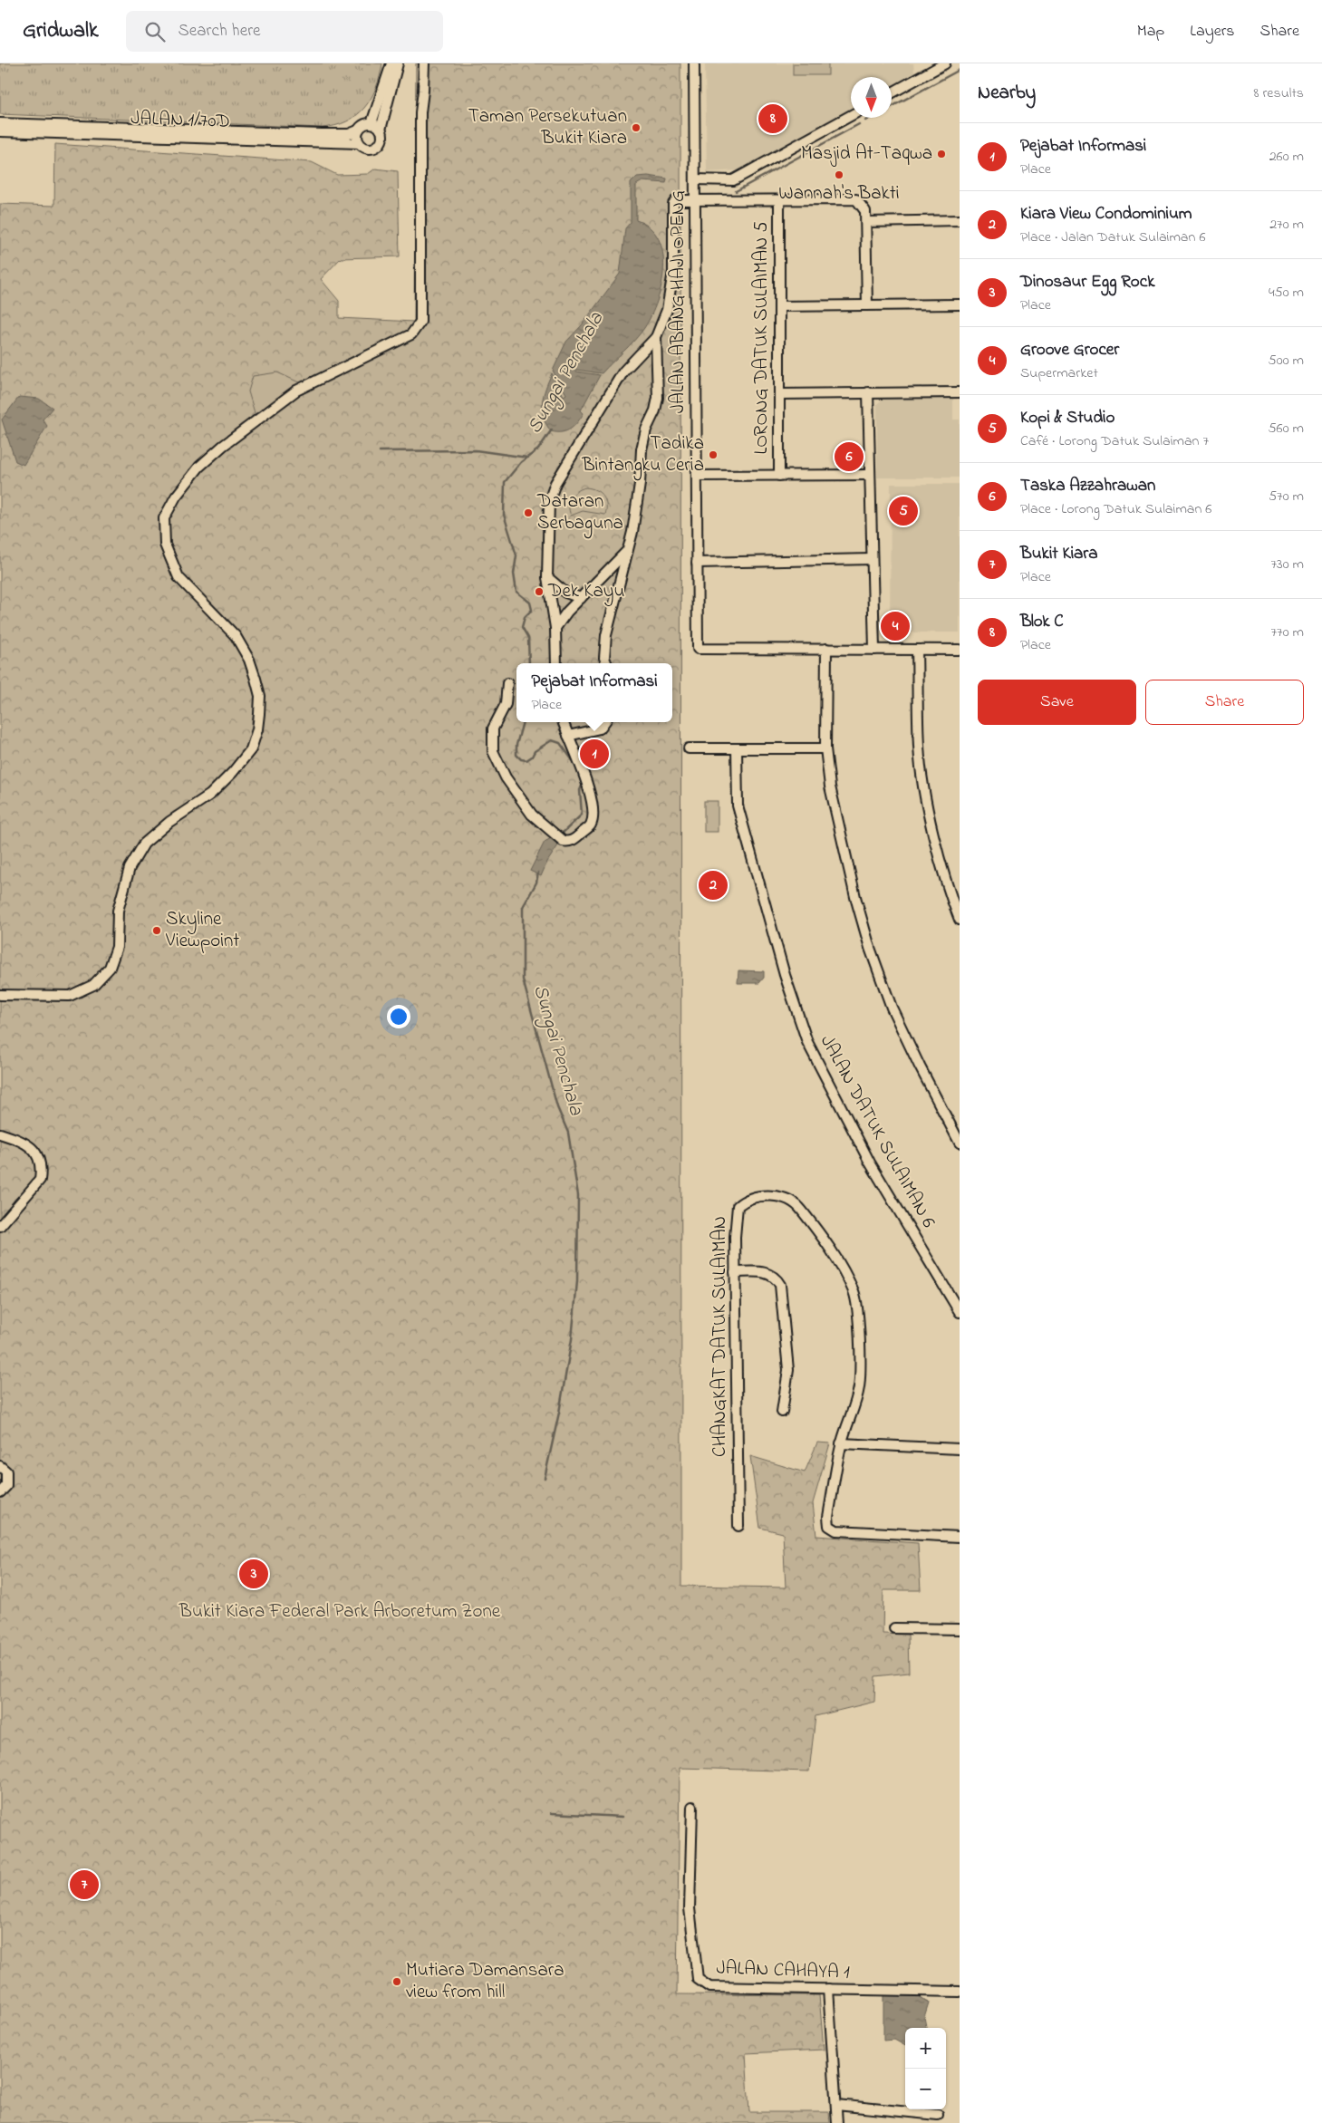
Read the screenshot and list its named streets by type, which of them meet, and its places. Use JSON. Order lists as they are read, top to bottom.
{
  "streets": {
    "street": [
      "JALAN 1/70D",
      "JALAN ABANG HAJI OPENG",
      "LORONG DATUK SULAIMAN 5",
      "JALAN DATUK SULAIMAN 6",
      "CHANGKAT DATUK SULAIMAN",
      "JALAN CAHAYA 1"
    ]
  },
  "water": ["Sungai Penchala"],
  "parks": ["Bukit Kiara Federal Park Arboretum Zone"],
  "places": [
    "Taman Persekutuan Bukit Kiara",
    "Masjid At-Taqwa",
    "Wannah's Bakti",
    "Tadika Bintangku Ceria",
    "Dataran Serbaguna",
    "Dek Kayu",
    "Skyline Viewpoint",
    "Mutiara Damansara view from hill"
  ],
  "north": "bottom",
  "page": {
    "header": "Gridwalk",
    "search": "Search here",
    "nav": ["Map", "Layers", "Share"],
    "heading": ["Nearby", "8 results"],
    "pins": [
      "8",
      "6",
      "5",
      "4",
      "1",
      "2",
      "3",
      "7"
    ],
    "list": [
      {
        "mark": "1",
        "name": "Pejabat Informasi",
        "note": "Place",
        "value": "260 m"
      },
      {
        "mark": "2",
        "name": "Kiara View Condominium",
        "note": "Place · Jalan Datuk Sulaiman 6",
        "value": "270 m"
      },
      {
        "mark": "3",
        "name": "Dinosaur Egg Rock",
        "note": "Place",
        "value": "450 m"
      },
      {
        "mark": "4",
        "name": "Groove Grocer",
        "note": "Supermarket",
        "value": "500 m"
      },
      {
        "mark": "5",
        "name": "Kopi & Studio",
        "note": "Café · Lorong Datuk Sulaiman 7",
        "value": "560 m"
      },
      {
        "mark": "6",
        "name": "Taska Azzahrawan",
        "note": "Place · Lorong Datuk Sulaiman 6",
        "value": "570 m"
      },
      {
        "mark": "7",
        "name": "Bukit Kiara",
        "note": "Place",
        "value": "730 m"
      },
      {
        "mark": "8",
        "name": "Blok C",
        "note": "Place",
        "value": "770 m"
      }
    ],
    "popup": ["Pejabat Informasi", "Place"],
    "buttons": ["Save", "Share"],
    "map_buttons": ["+", "−"]
  }
}
